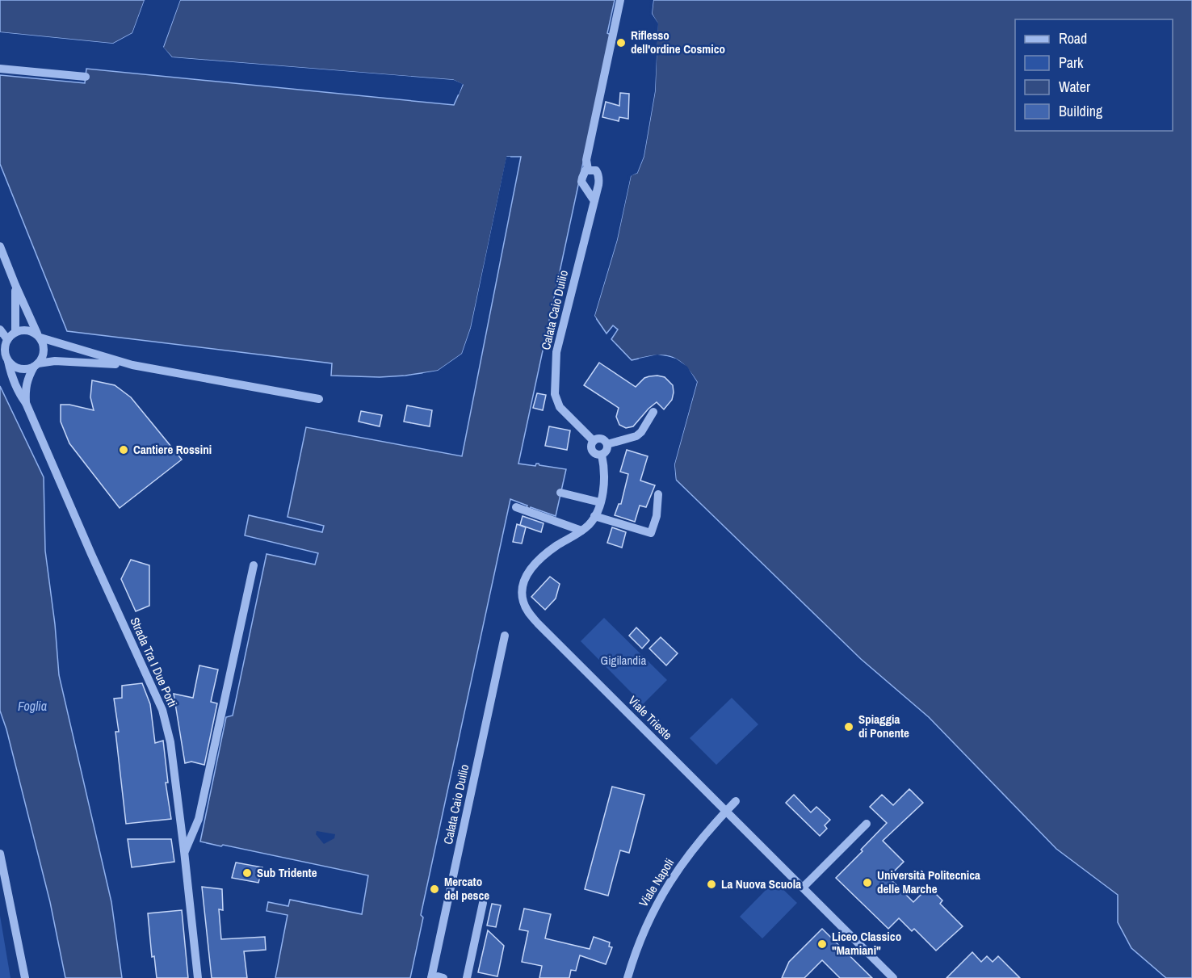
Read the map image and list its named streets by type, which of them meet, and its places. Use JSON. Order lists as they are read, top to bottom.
{
  "streets": {
    "street": [
      "Calata Caio Duilio",
      "Strada Tra I Due Porti",
      "Viale Trieste",
      "Viale Napoli"
    ]
  },
  "crossings": [
    ["Calata Caio Duilio", "Viale Trieste"],
    ["Viale Trieste", "Viale Napoli"]
  ],
  "water": ["Foglia"],
  "parks": ["Gigilandia"],
  "places": [
    "Riflesso dell'ordine Cosmico",
    "Cantiere Rossini",
    "Spiaggia di Ponente",
    "Sub Tridente",
    "Università Politecnica delle Marche",
    "La Nuova Scuola",
    "Mercato del pesce",
    "Liceo Classico \"Mamiani\""
  ],
  "legend": [
    "Road",
    "Park",
    "Water",
    "Building"
  ]
}
